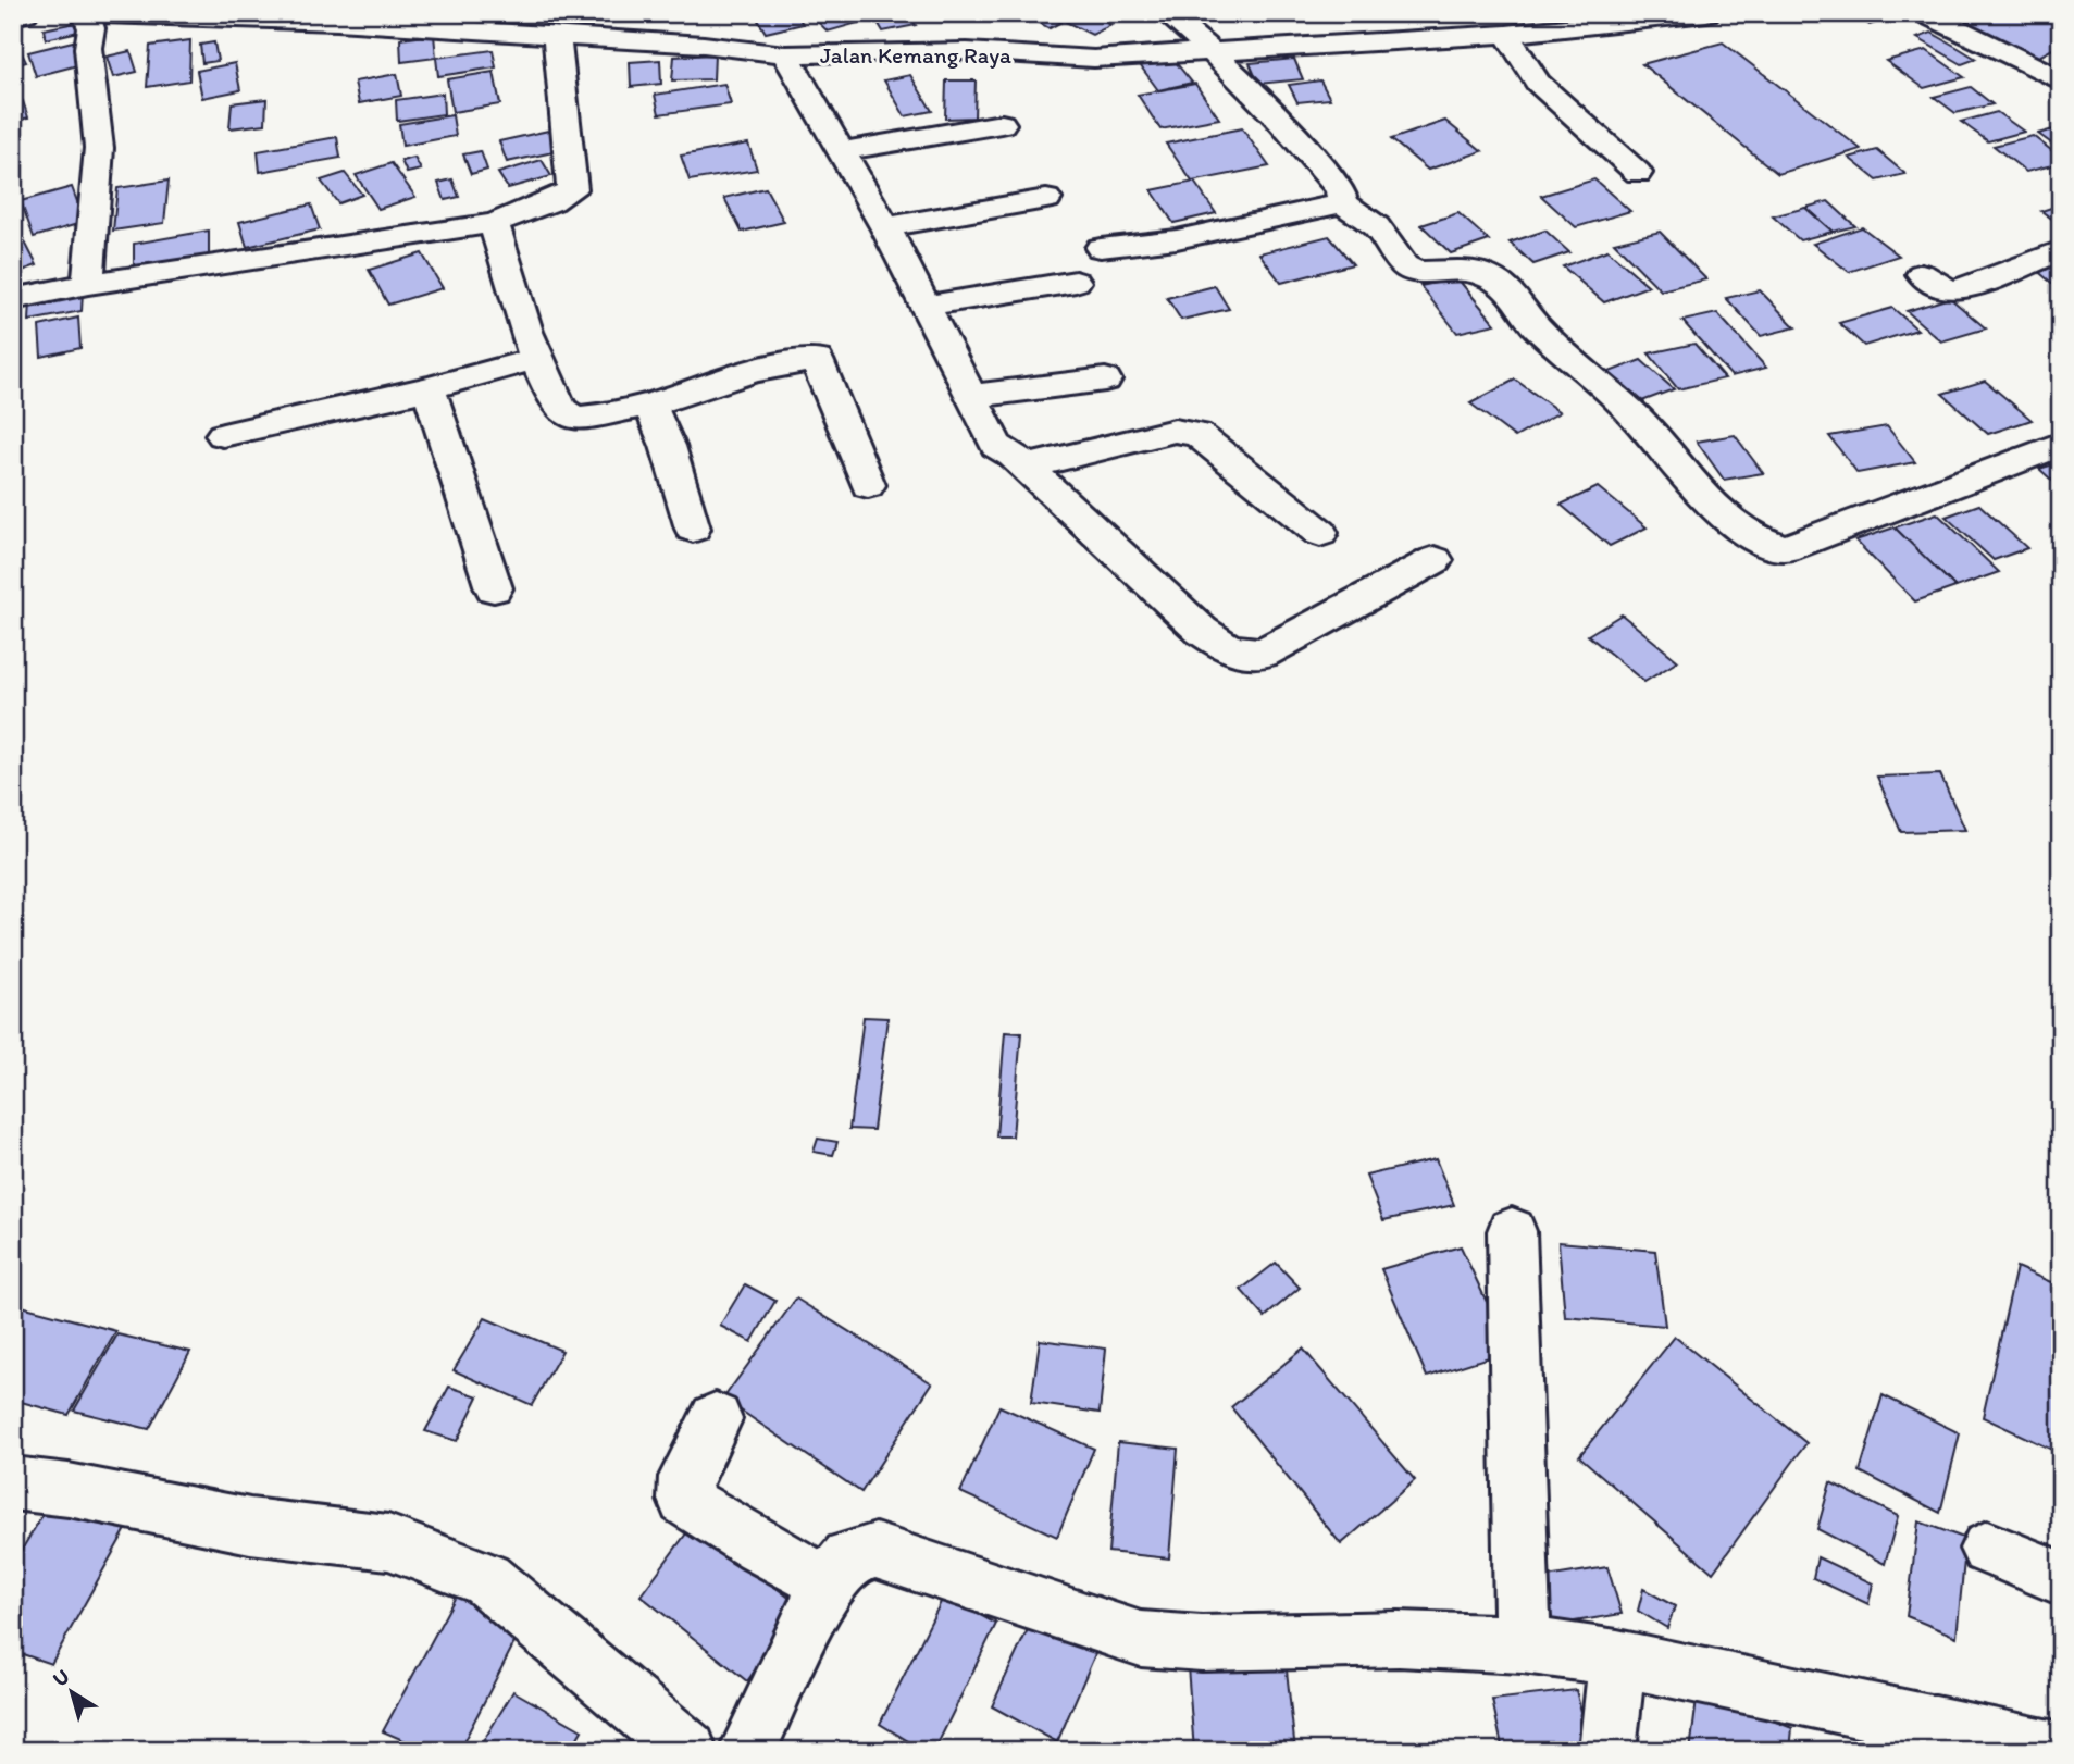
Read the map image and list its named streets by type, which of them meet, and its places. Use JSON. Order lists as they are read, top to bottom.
{
  "streets": {
    "street": ["Jalan Kemang Raya"]
  },
  "north": "top left"
}
